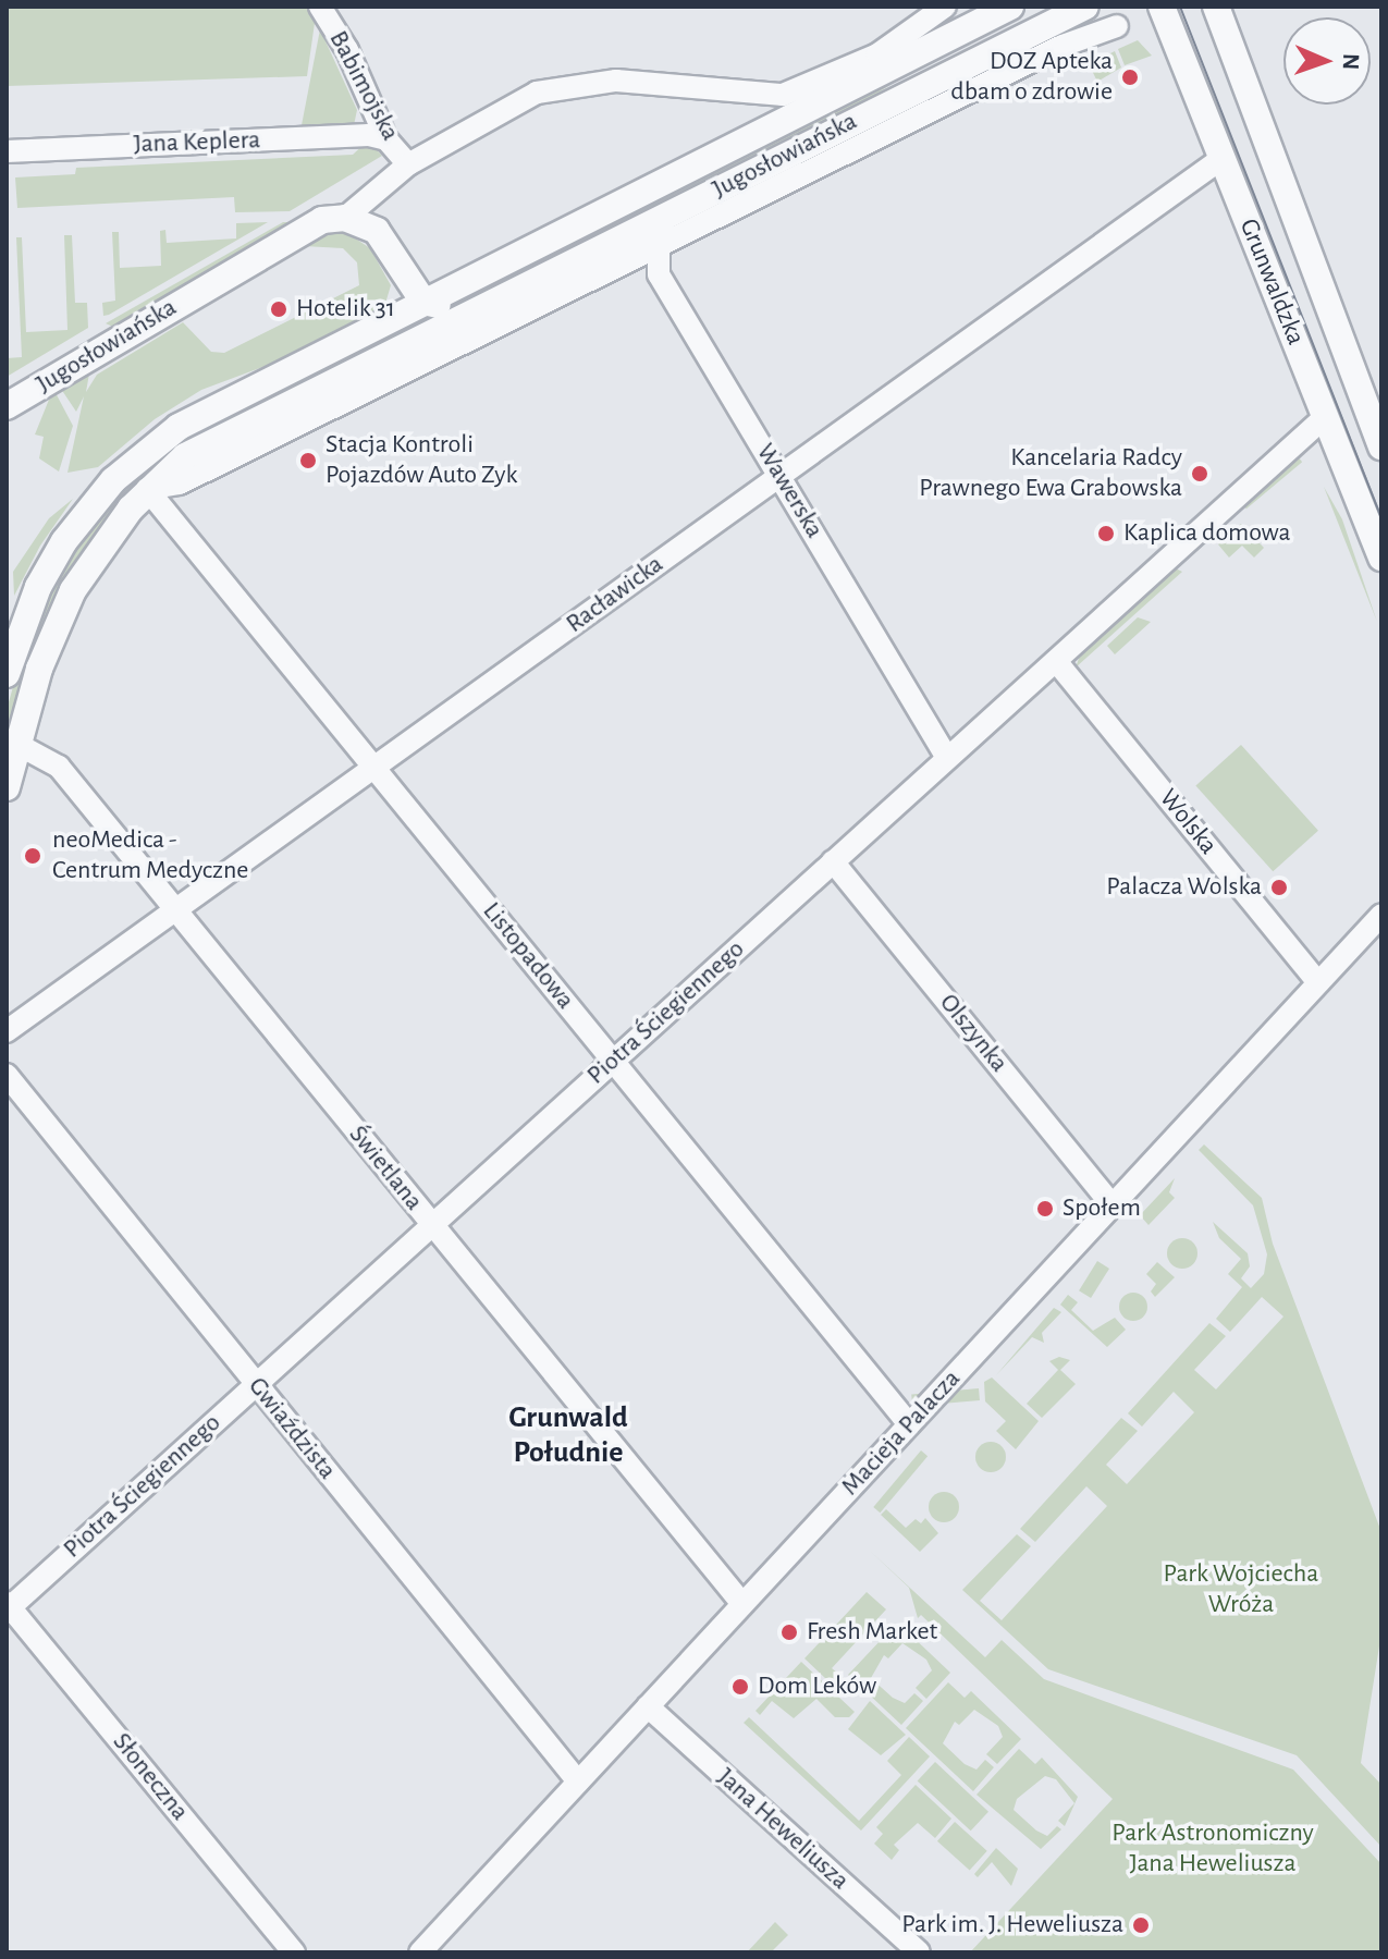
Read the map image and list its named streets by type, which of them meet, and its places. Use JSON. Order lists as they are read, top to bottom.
{
  "streets": {
    "street": [
      "Babimojska",
      "Jana Keplera",
      "Jugosłowiańska",
      "Grunwaldzka",
      "Wawerska",
      "Racławicka",
      "Wolska",
      "Listopadowa",
      "Piotra Ściegiennego",
      "Olszynka",
      "Świetlana",
      "Gwiaździsta",
      "Macieja Palacza",
      "Słoneczna",
      "Jana Heweliusza"
    ]
  },
  "crossings": [
    ["Babimojska", "Jana Keplera"],
    ["Babimojska", "Jugosłowiańska"],
    ["Jugosłowiańska", "Wawerska"],
    ["Jugosłowiańska", "Listopadowa"],
    ["Jugosłowiańska", "Świetlana"],
    ["Grunwaldzka", "Racławicka"],
    ["Grunwaldzka", "Piotra Ściegiennego"],
    ["Wawerska", "Racławicka"],
    ["Wawerska", "Piotra Ściegiennego"],
    ["Racławicka", "Listopadowa"],
    ["Racławicka", "Świetlana"],
    ["Wolska", "Piotra Ściegiennego"],
    ["Wolska", "Macieja Palacza"],
    ["Listopadowa", "Piotra Ściegiennego"],
    ["Listopadowa", "Macieja Palacza"],
    ["Piotra Ściegiennego", "Olszynka"],
    ["Piotra Ściegiennego", "Świetlana"],
    ["Piotra Ściegiennego", "Gwiaździsta"],
    ["Piotra Ściegiennego", "Słoneczna"],
    ["Olszynka", "Macieja Palacza"],
    ["Świetlana", "Macieja Palacza"],
    ["Gwiaździsta", "Macieja Palacza"],
    ["Macieja Palacza", "Jana Heweliusza"]
  ],
  "districts": ["Grunwald Południe"],
  "parks": ["Park Wojciecha Wróża", "Park Astronomiczny Jana Heweliusza"],
  "places": [
    "DOZ Apteka dbam o zdrowie",
    "Hotelik 31",
    "Stacja Kontroli Pojazdów Auto Zyk",
    "Kancelaria Radcy Prawnego Ewa Grabowska",
    "Kaplica domowa",
    "neoMedica - Centrum Medyczne",
    "Palacza Wolska",
    "Społem",
    "Fresh Market",
    "Dom Leków",
    "Park im. J. Heweliusza"
  ],
  "north": "right"
}
